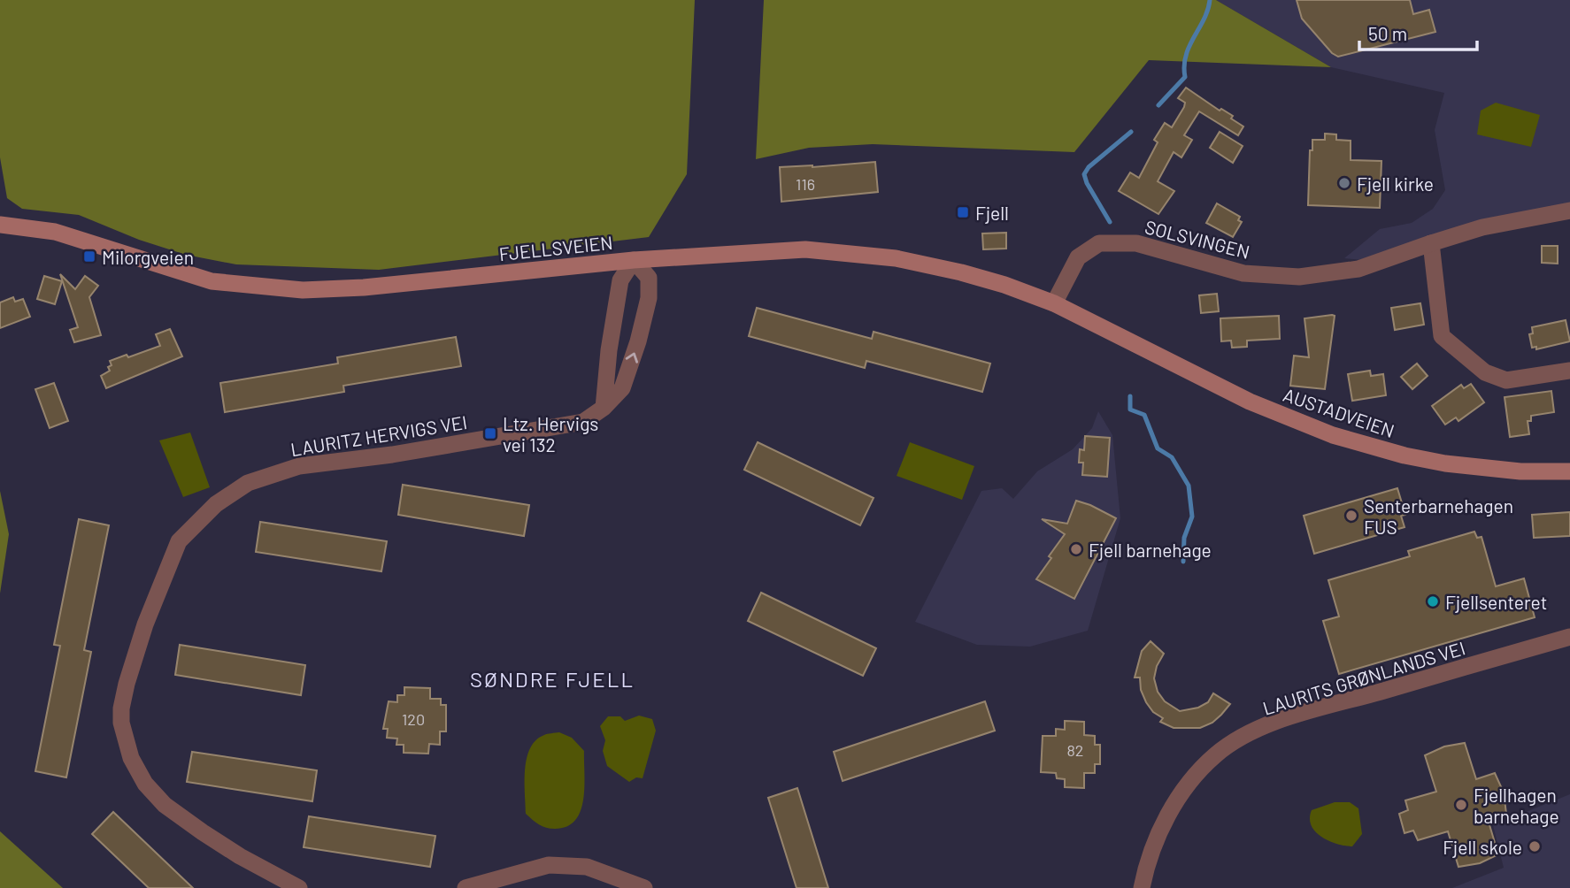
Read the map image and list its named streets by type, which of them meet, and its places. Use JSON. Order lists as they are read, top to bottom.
{
  "streets": {
    "main road": ["FJELLSVEIEN", "AUSTADVEIEN"],
    "street": ["SOLSVINGEN", "LAURITZ HERVIGS VEI", "LAURITS GRØNLANDS VEI"]
  },
  "crossings": [
    ["SOLSVINGEN", "FJELLSVEIEN"],
    ["FJELLSVEIEN", "AUSTADVEIEN"],
    ["FJELLSVEIEN", "LAURITZ HERVIGS VEI"]
  ],
  "districts": ["SØNDRE FJELL"],
  "places": {
    "other": [
      "Fjell kirke",
      "Senterbarnehagen FUS",
      "Fjell barnehage",
      "Fjellsenteret",
      "Fjellhagen barnehage",
      "Fjell skole"
    ],
    "transit": ["Fjell", "Milorgveien", "Ltz. Hervigs vei 132"]
  },
  "house_numbers": ["116", "120", "82"],
  "scale_bar": "50 m"
}
